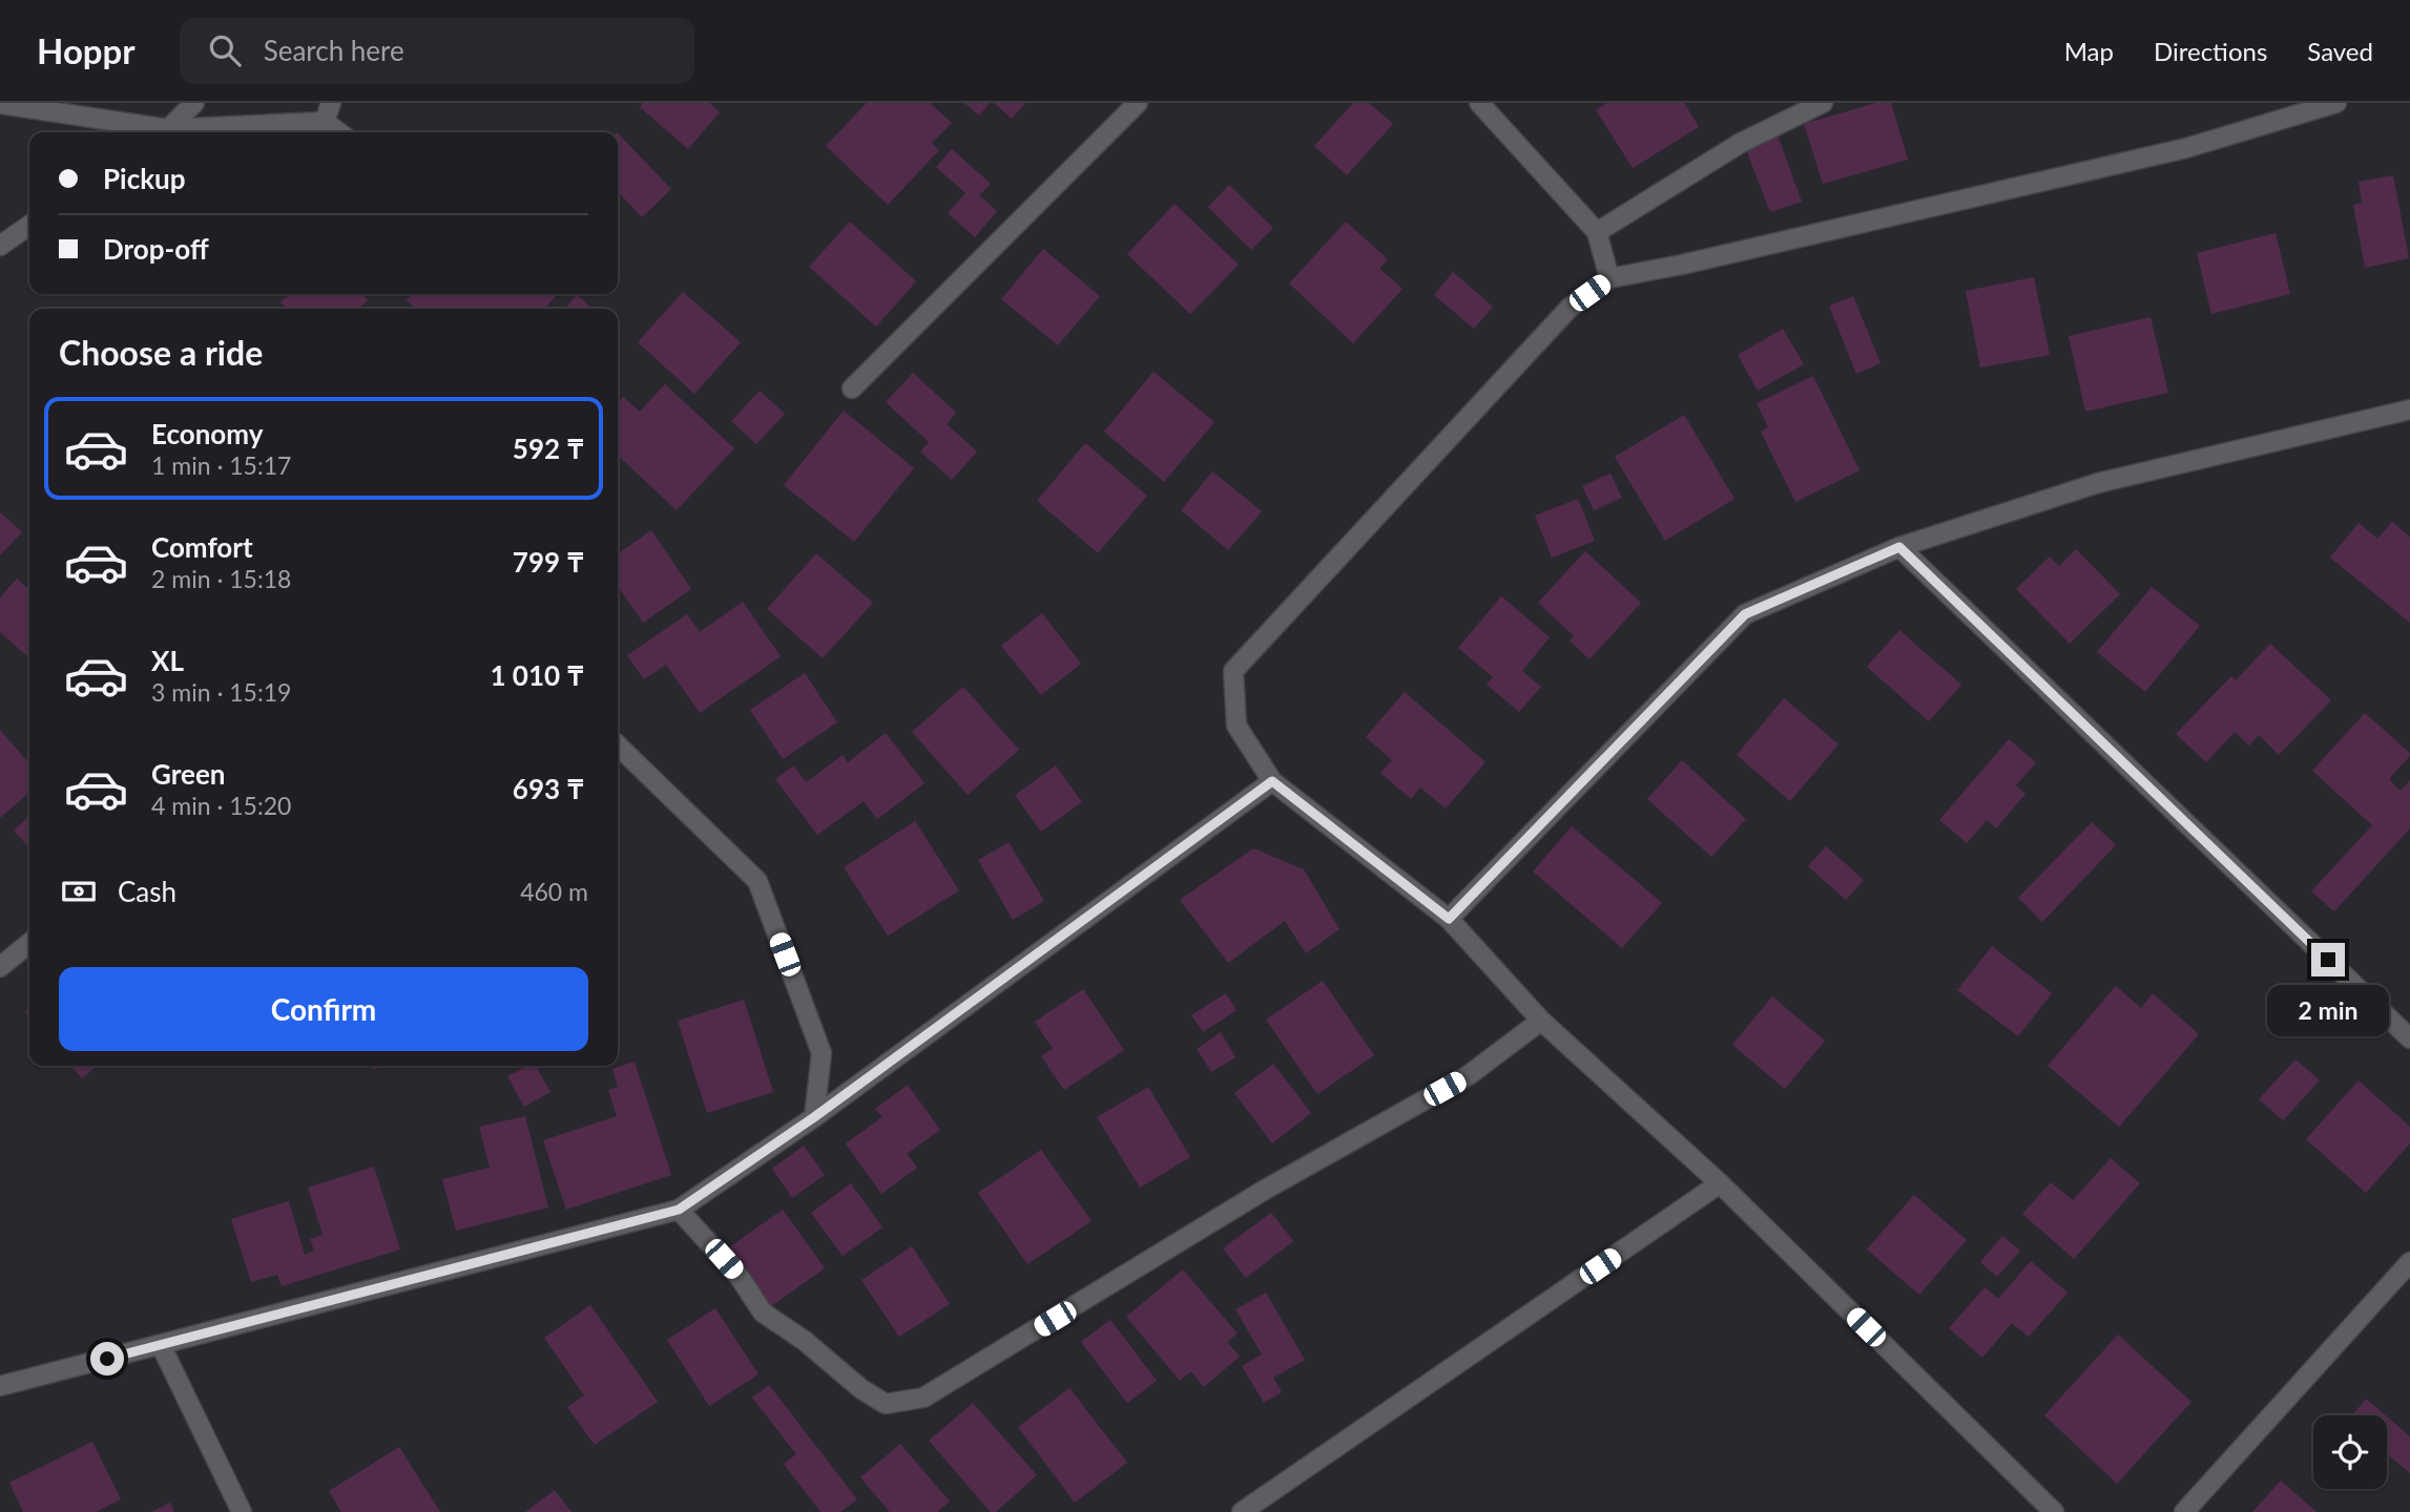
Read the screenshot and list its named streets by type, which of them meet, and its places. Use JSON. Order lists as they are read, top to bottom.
{
  "page": {
    "header": "Hoppr",
    "search": "Search here",
    "nav": ["Map", "Directions", "Saved"],
    "banner": ["Pickup", "Drop-off"],
    "heading": "Choose a ride",
    "list": [
      {
        "name": "Economy",
        "note": "1 min · 15:17",
        "value": "592 ₸"
      },
      {
        "name": "Comfort",
        "note": "2 min · 15:18",
        "value": "799 ₸"
      },
      {
        "name": "XL",
        "note": "3 min · 15:19",
        "value": "1 010 ₸"
      },
      {
        "name": "Green",
        "note": "4 min · 15:20",
        "value": "693 ₸"
      }
    ],
    "pay": ["Cash", "460 m"],
    "buttons": "Confirm",
    "bubble": "2 min"
  }
}
